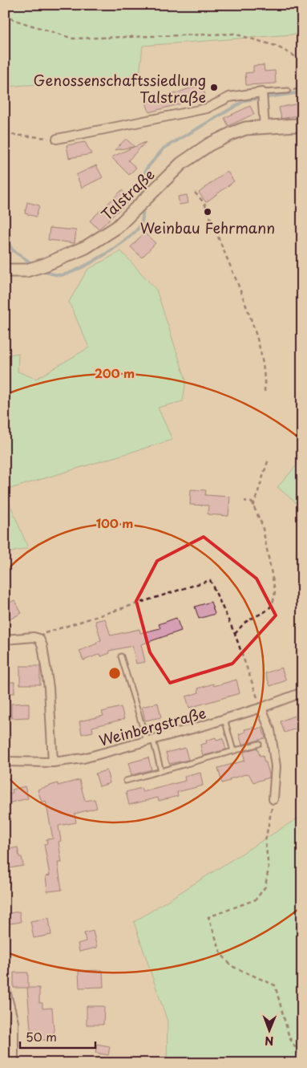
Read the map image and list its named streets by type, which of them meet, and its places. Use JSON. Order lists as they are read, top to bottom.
{
  "streets": {
    "street": ["Talstraße", "Weinbergstraße"]
  },
  "places": ["Genossenschaftssiedlung Talstraße", "Weinbau Fehrmann"],
  "scale_bar": "50 m",
  "north": "bottom",
  "rings": ["200 m", "100 m"]
}
